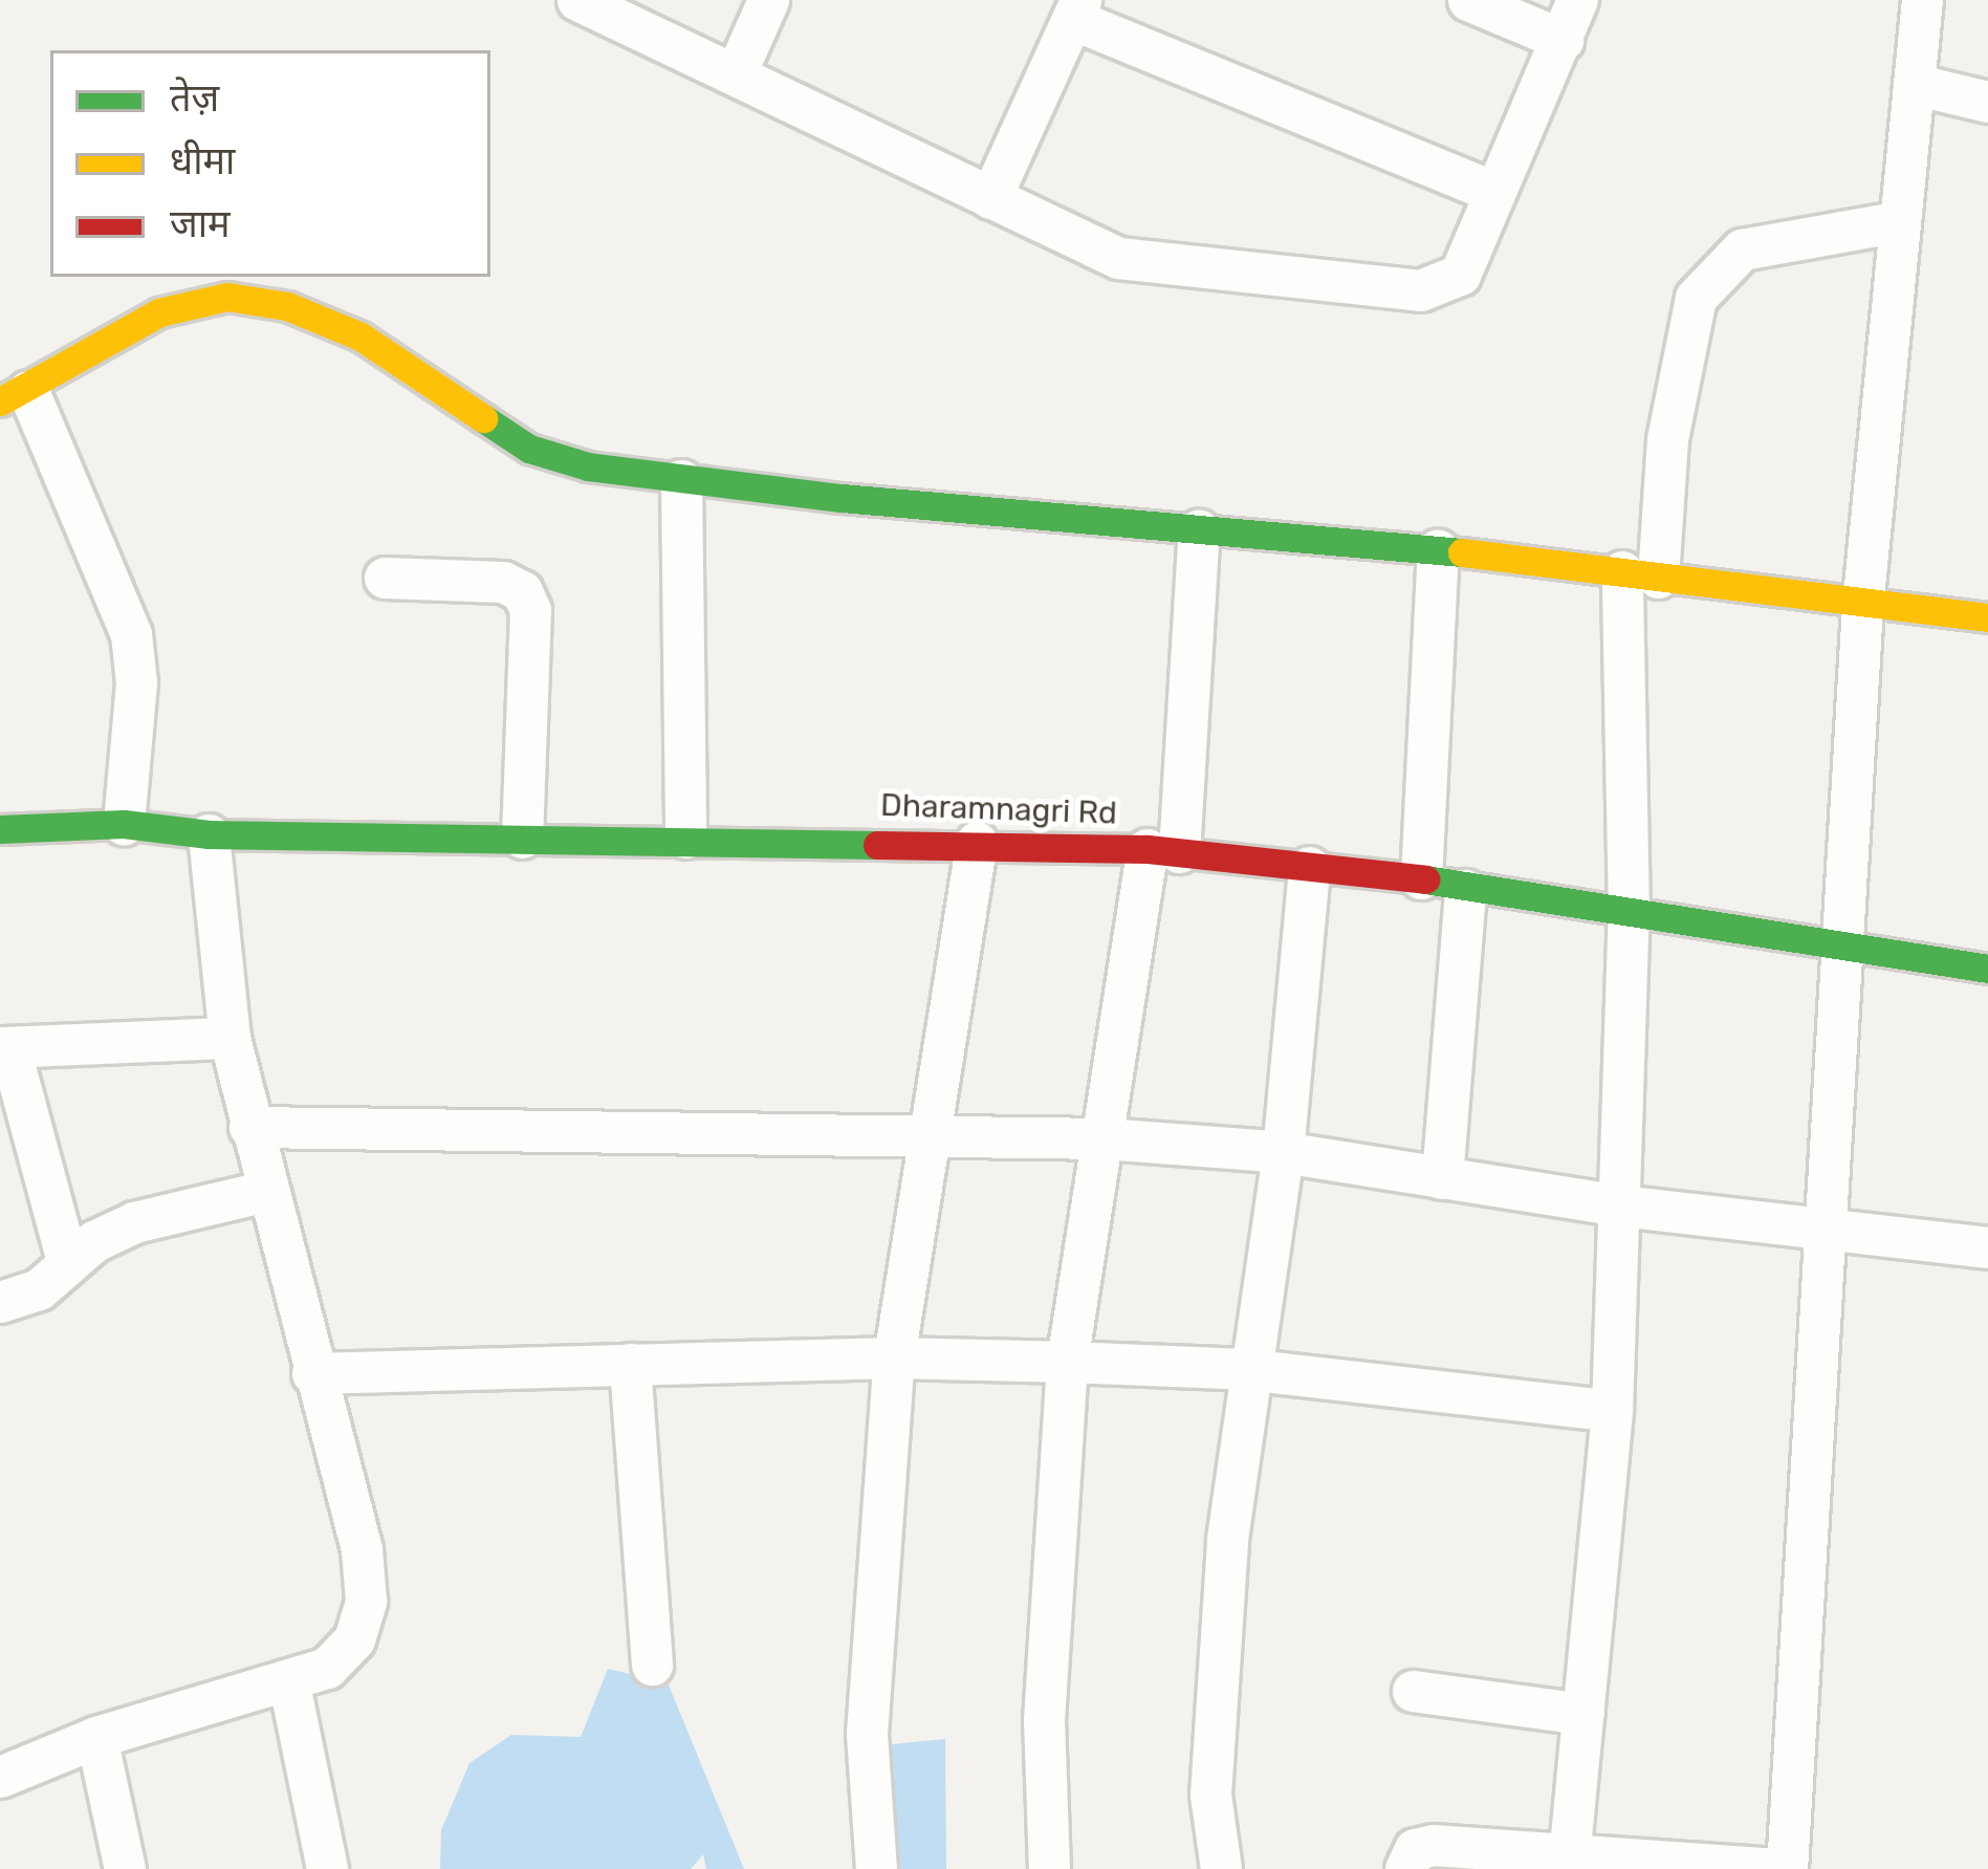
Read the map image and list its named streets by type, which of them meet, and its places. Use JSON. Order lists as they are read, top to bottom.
{
  "streets": {
    "street": ["Dharamnagri Rd"]
  },
  "legend": ["तेज़", "धीमा", "जाम"]
}
